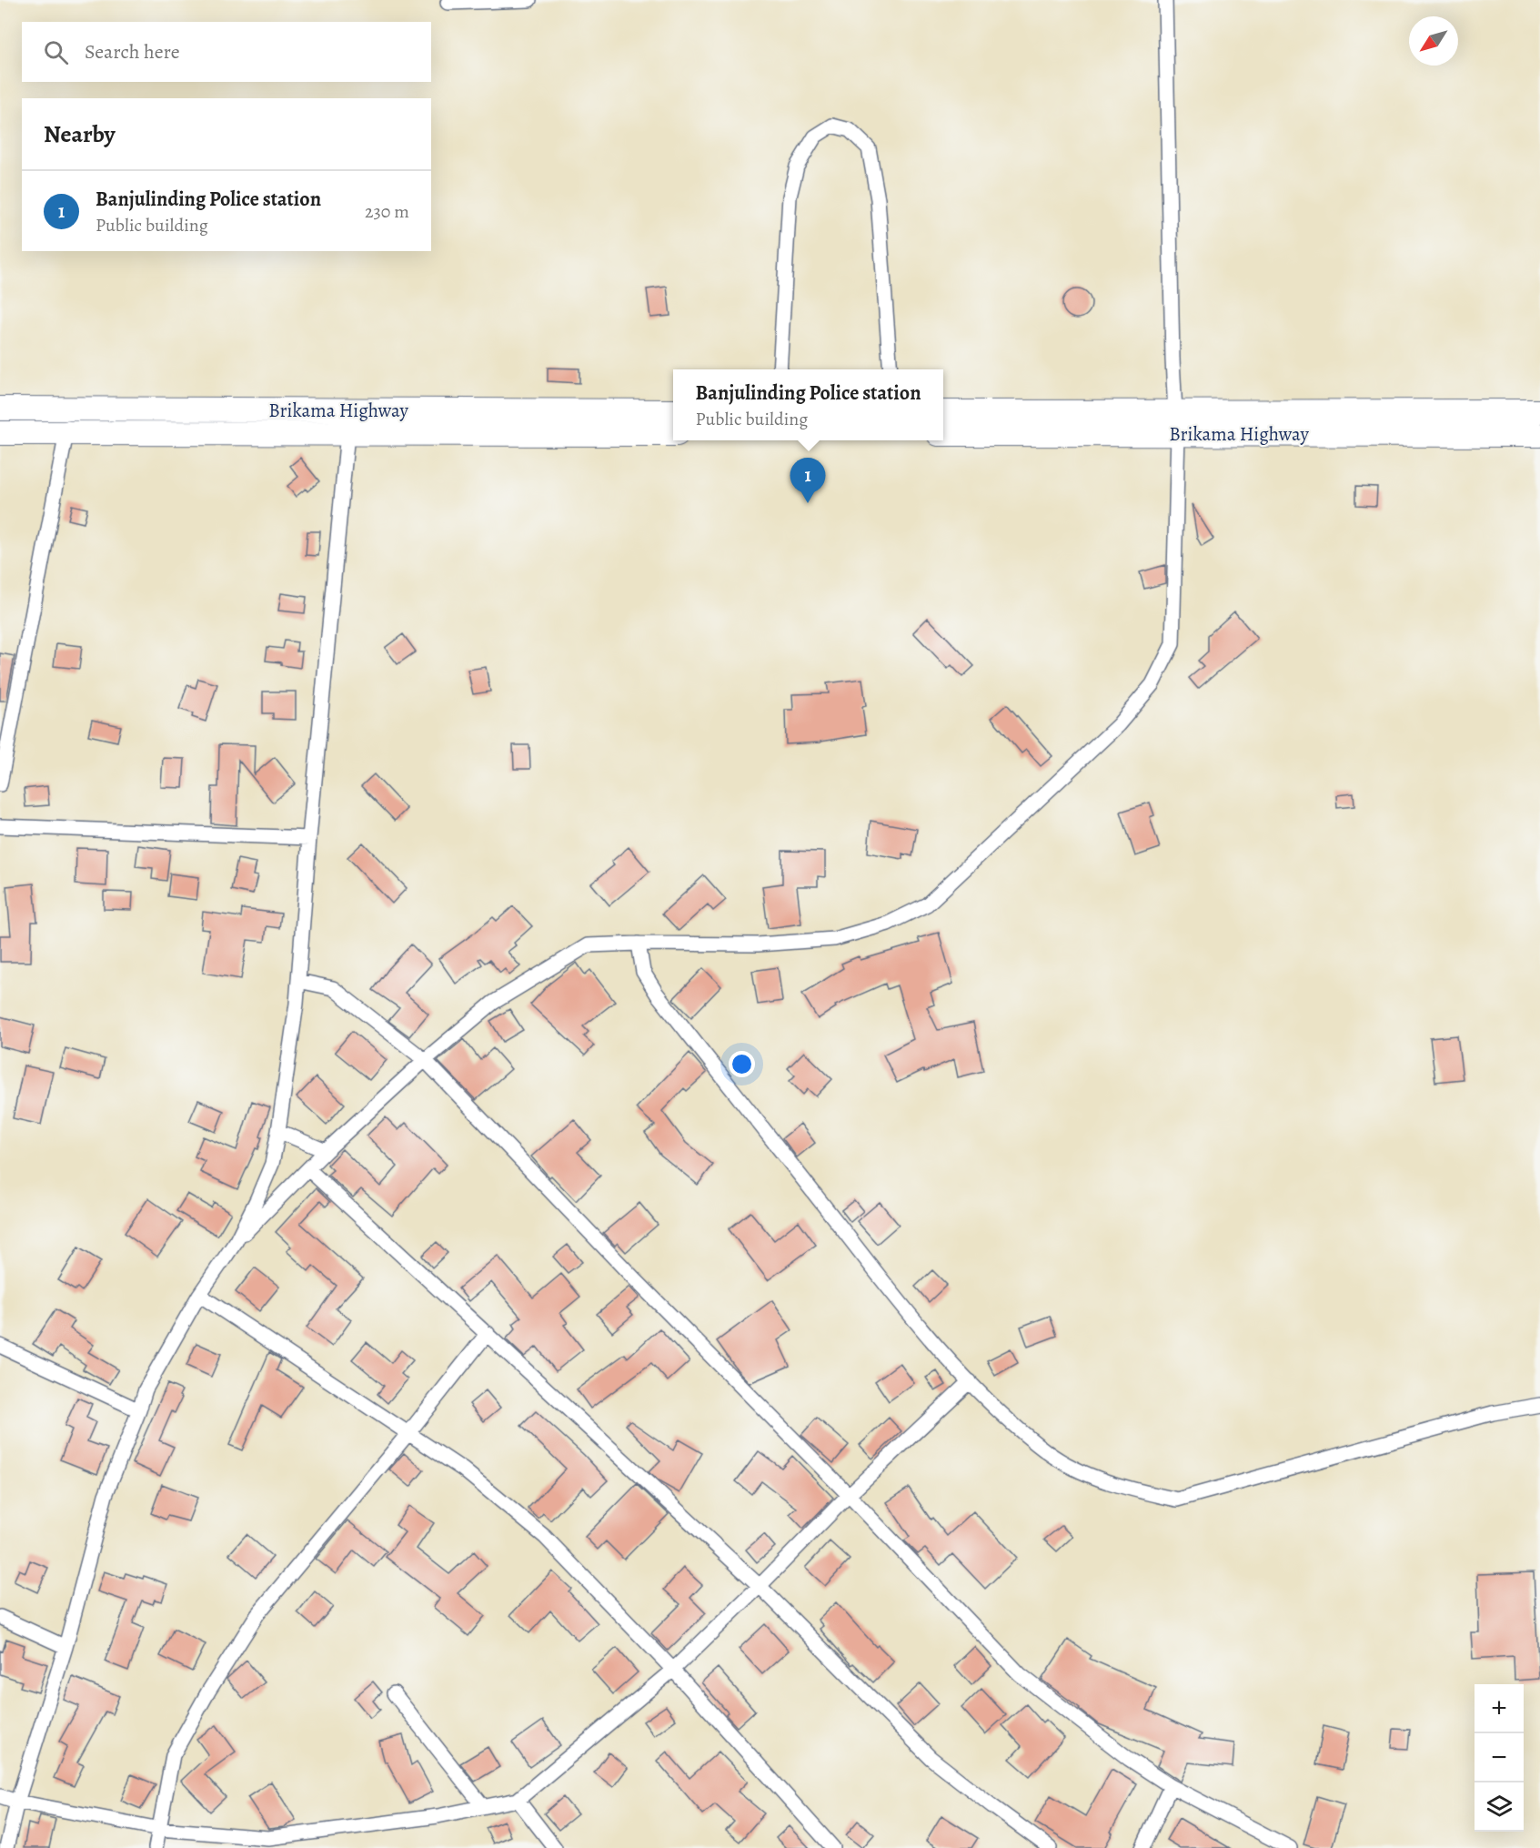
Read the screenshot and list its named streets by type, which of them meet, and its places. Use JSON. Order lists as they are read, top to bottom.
{
  "streets": {
    "highway": ["Brikama Highway"]
  },
  "north": "bottom left",
  "page": {
    "search": "Search here",
    "heading": "Nearby",
    "list": [
      {
        "mark": "1",
        "name": "Banjulinding Police station",
        "note": "Public building",
        "value": "230 m"
      }
    ],
    "popup": ["Banjulinding Police station", "Public building"],
    "pins": "1",
    "map_buttons": ["+", "−"]
  }
}
